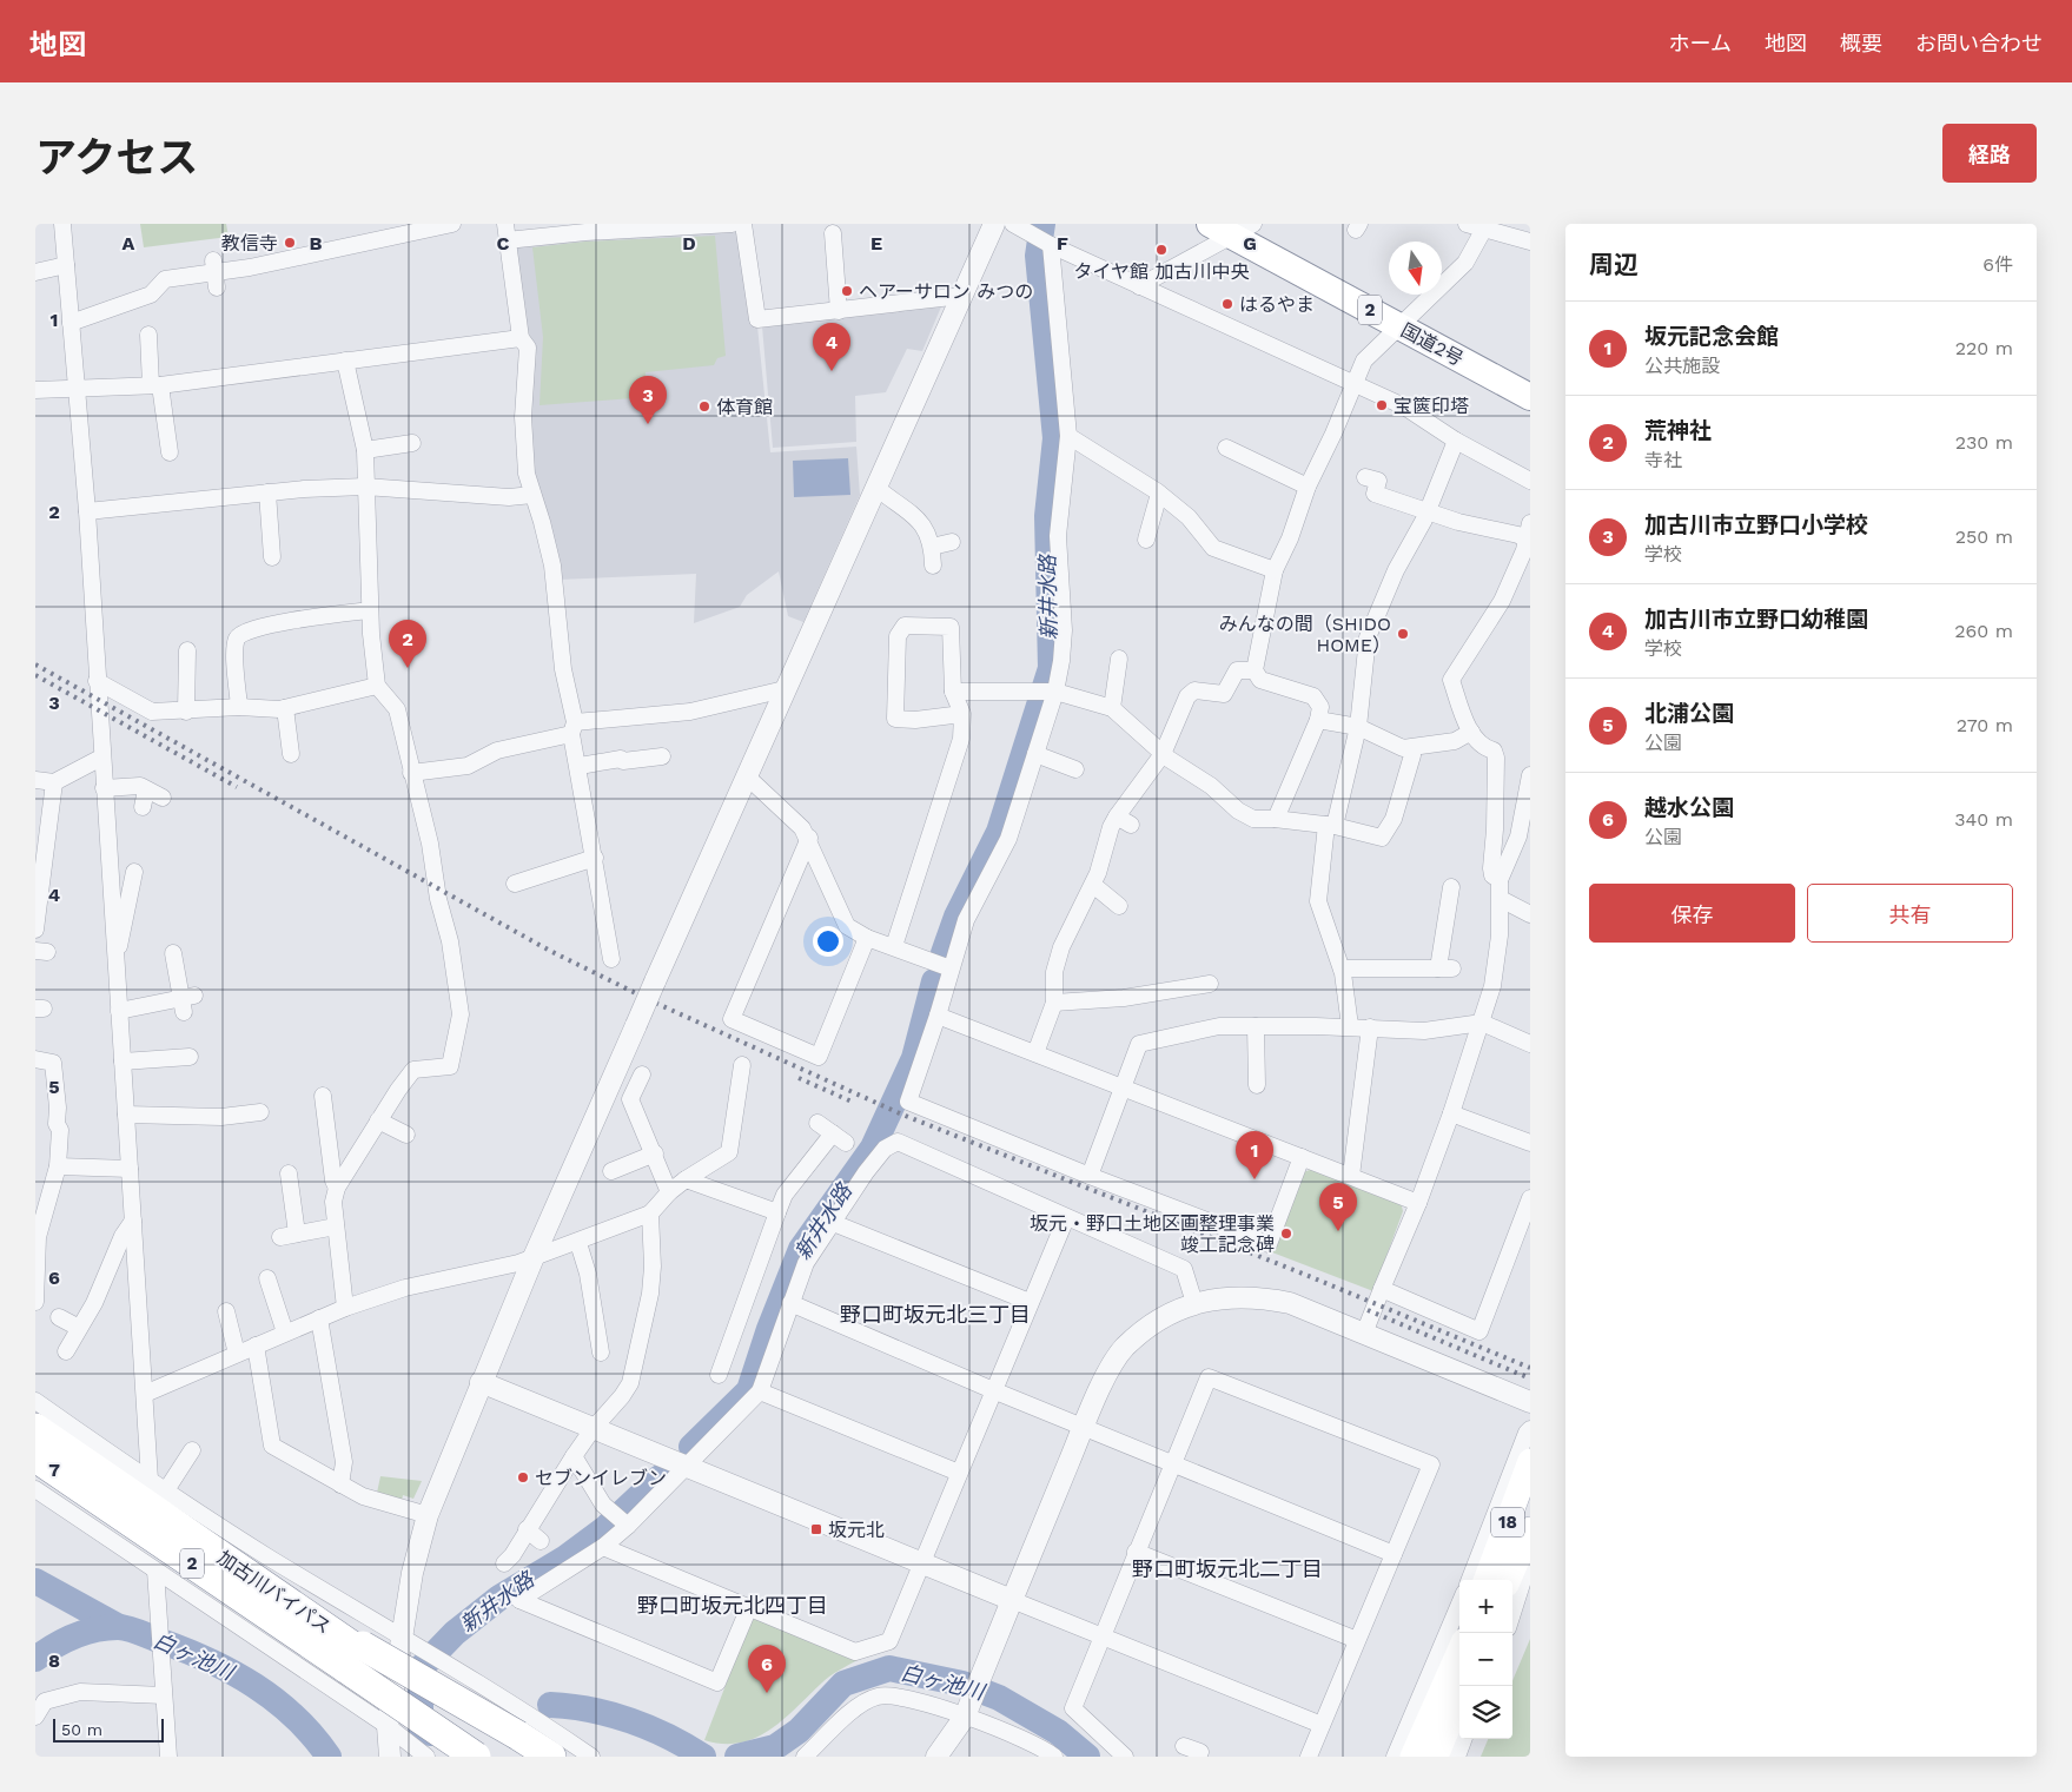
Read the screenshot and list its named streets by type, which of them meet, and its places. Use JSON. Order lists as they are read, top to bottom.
{
  "streets": {
    "highway": ["2", "国道2号", "加古川バイパス"],
    "main road": ["18"]
  },
  "crossings": [
    ["2", "加古川バイパス"]
  ],
  "districts": ["野口町坂元北三丁目", "野口町坂元北二丁目", "野口町坂元北四丁目"],
  "water": ["新井水路", "白ヶ池川"],
  "places": {
    "other": [
      "教信寺",
      "タイヤ館 加古川中央",
      "ヘアーサロン みつの",
      "はるやま",
      "宝篋印塔",
      "体育館",
      "みんなの間（SHIDO HOME）",
      "坂元・野口土地区画整理事業 竣工記念碑",
      "セブンイレブン"
    ],
    "transit": ["坂元北"]
  },
  "scale_bar": "50 m",
  "north": "bottom",
  "page": {
    "header": "地図",
    "nav": [
      "ホーム",
      "地図",
      "概要",
      "お問い合わせ"
    ],
    "title": "アクセス",
    "buttons": [
      "経路",
      ["保存", "共有"]
    ],
    "heading": ["周辺", "6件"],
    "list": [
      {
        "mark": "1",
        "name": "坂元記念会館",
        "note": "公共施設",
        "value": "220 m"
      },
      {
        "mark": "2",
        "name": "荒神社",
        "note": "寺社",
        "value": "230 m"
      },
      {
        "mark": "3",
        "name": "加古川市立野口小学校",
        "note": "学校",
        "value": "250 m"
      },
      {
        "mark": "4",
        "name": "加古川市立野口幼稚園",
        "note": "学校",
        "value": "260 m"
      },
      {
        "mark": "5",
        "name": "北浦公園",
        "note": "公園",
        "value": "270 m"
      },
      {
        "mark": "6",
        "name": "越水公園",
        "note": "公園",
        "value": "340 m"
      }
    ],
    "pins": [
      "4",
      "3",
      "2",
      "1",
      "5",
      "6"
    ],
    "map_buttons": ["+", "−"],
    "scale": "50 m"
  },
  "grid": {
    "columns": [
      "A",
      "B",
      "C",
      "D",
      "E",
      "F",
      "G"
    ],
    "rows": [
      "1",
      "2",
      "3",
      "4",
      "5",
      "6",
      "7",
      "8"
    ]
  }
}
